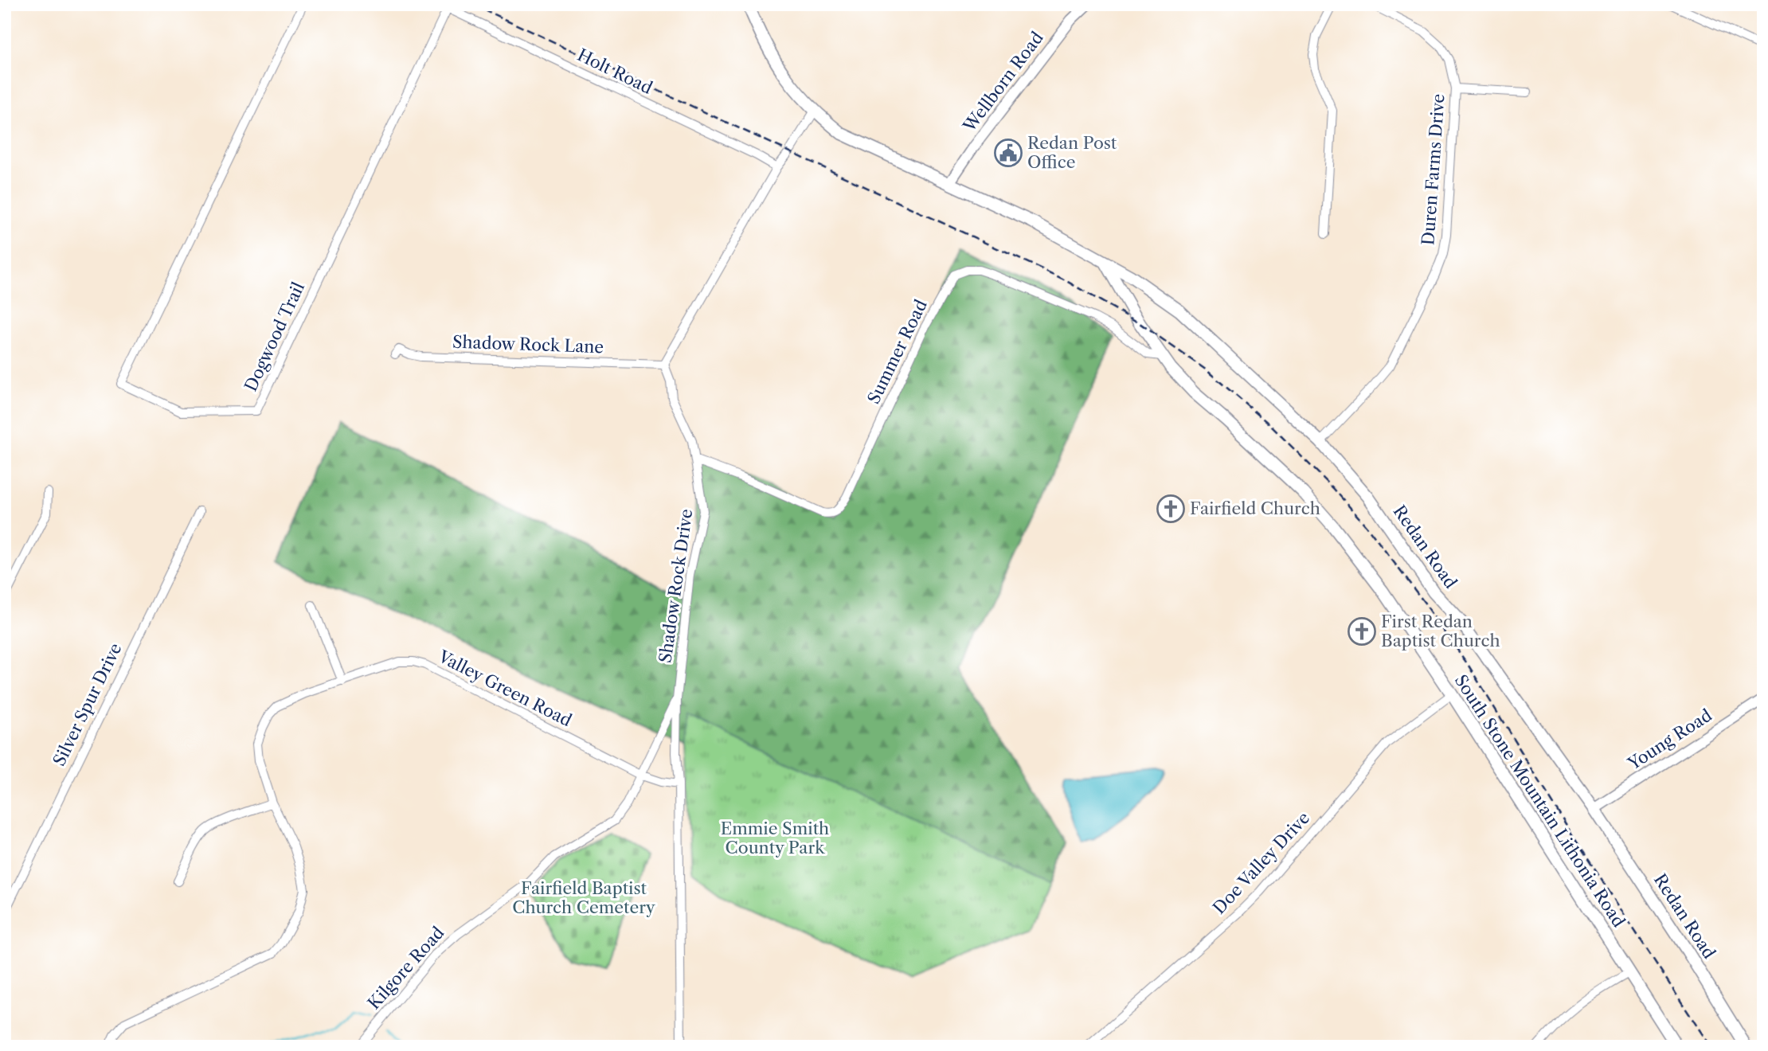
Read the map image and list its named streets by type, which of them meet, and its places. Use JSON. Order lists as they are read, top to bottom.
{
  "streets": {
    "main road": ["Redan Road", "South Stone Mountain Lithonia Road"],
    "street": [
      "Holt Road",
      "Wellborn Road",
      "Duren Farms Drive",
      "Dogwood Trail",
      "Shadow Rock Lane",
      "Summer Road",
      "Shadow Rock Drive",
      "Valley Green Road",
      "Silver Spur Drive",
      "Young Road",
      "Doe Valley Drive",
      "Kilgore Road"
    ]
  },
  "crossings": [
    ["Holt Road", "Dogwood Trail"],
    ["Wellborn Road", "South Stone Mountain Lithonia Road"],
    ["Duren Farms Drive", "Redan Road"],
    ["Shadow Rock Lane", "Shadow Rock Drive"],
    ["Summer Road", "Shadow Rock Drive"],
    ["Summer Road", "South Stone Mountain Lithonia Road"],
    ["Redan Road", "Young Road"],
    ["Redan Road", "South Stone Mountain Lithonia Road"],
    ["Shadow Rock Drive", "Valley Green Road"],
    ["Shadow Rock Drive", "Kilgore Road"],
    ["Valley Green Road", "Kilgore Road"],
    ["South Stone Mountain Lithonia Road", "Doe Valley Drive"]
  ],
  "parks": ["Emmie Smith County Park", "Fairfield Baptist Church Cemetery"],
  "places": {
    "public building": ["Redan Post Office"],
    "church": ["Fairfield Church", "First Redan Baptist Church"]
  }
}
